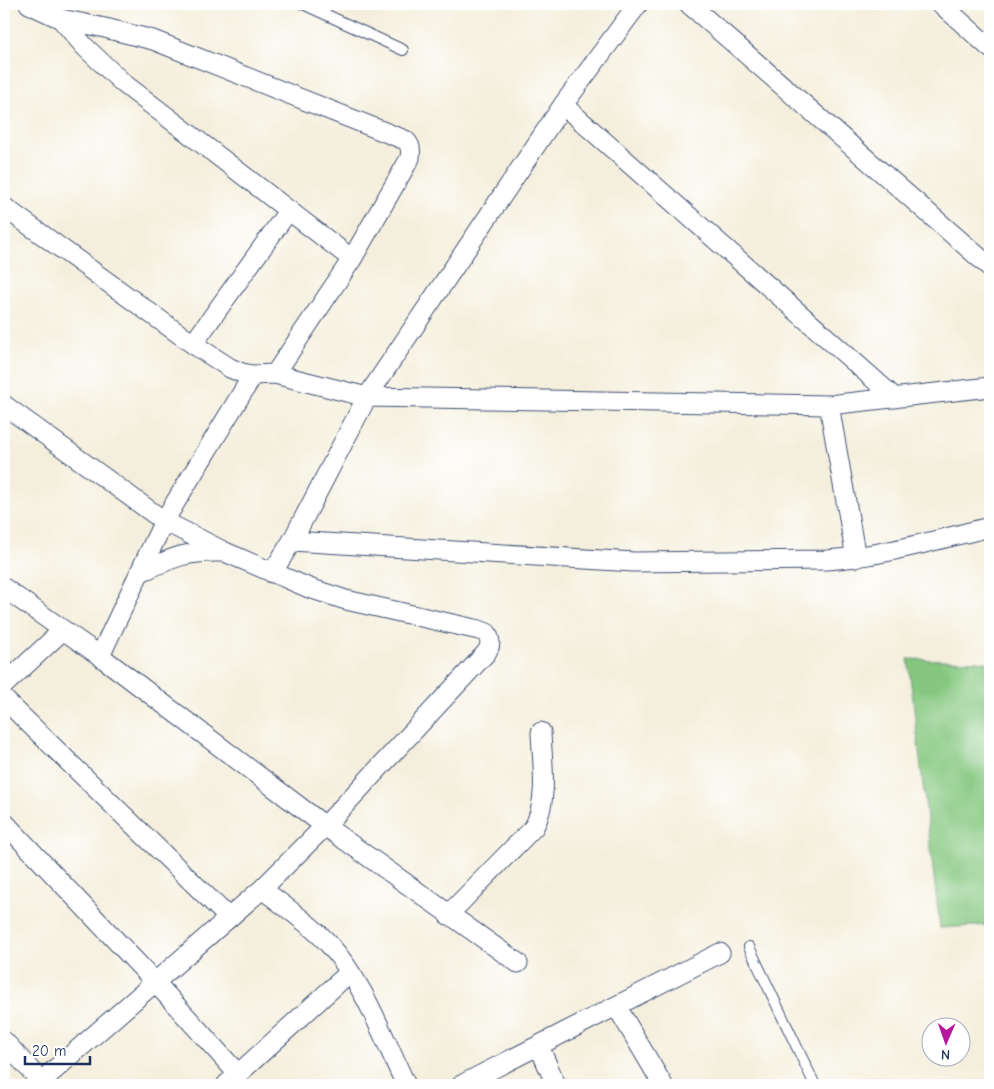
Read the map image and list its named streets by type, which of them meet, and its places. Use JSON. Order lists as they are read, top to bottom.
{
  "scale_bar": "20 m",
  "north": "bottom"
}
